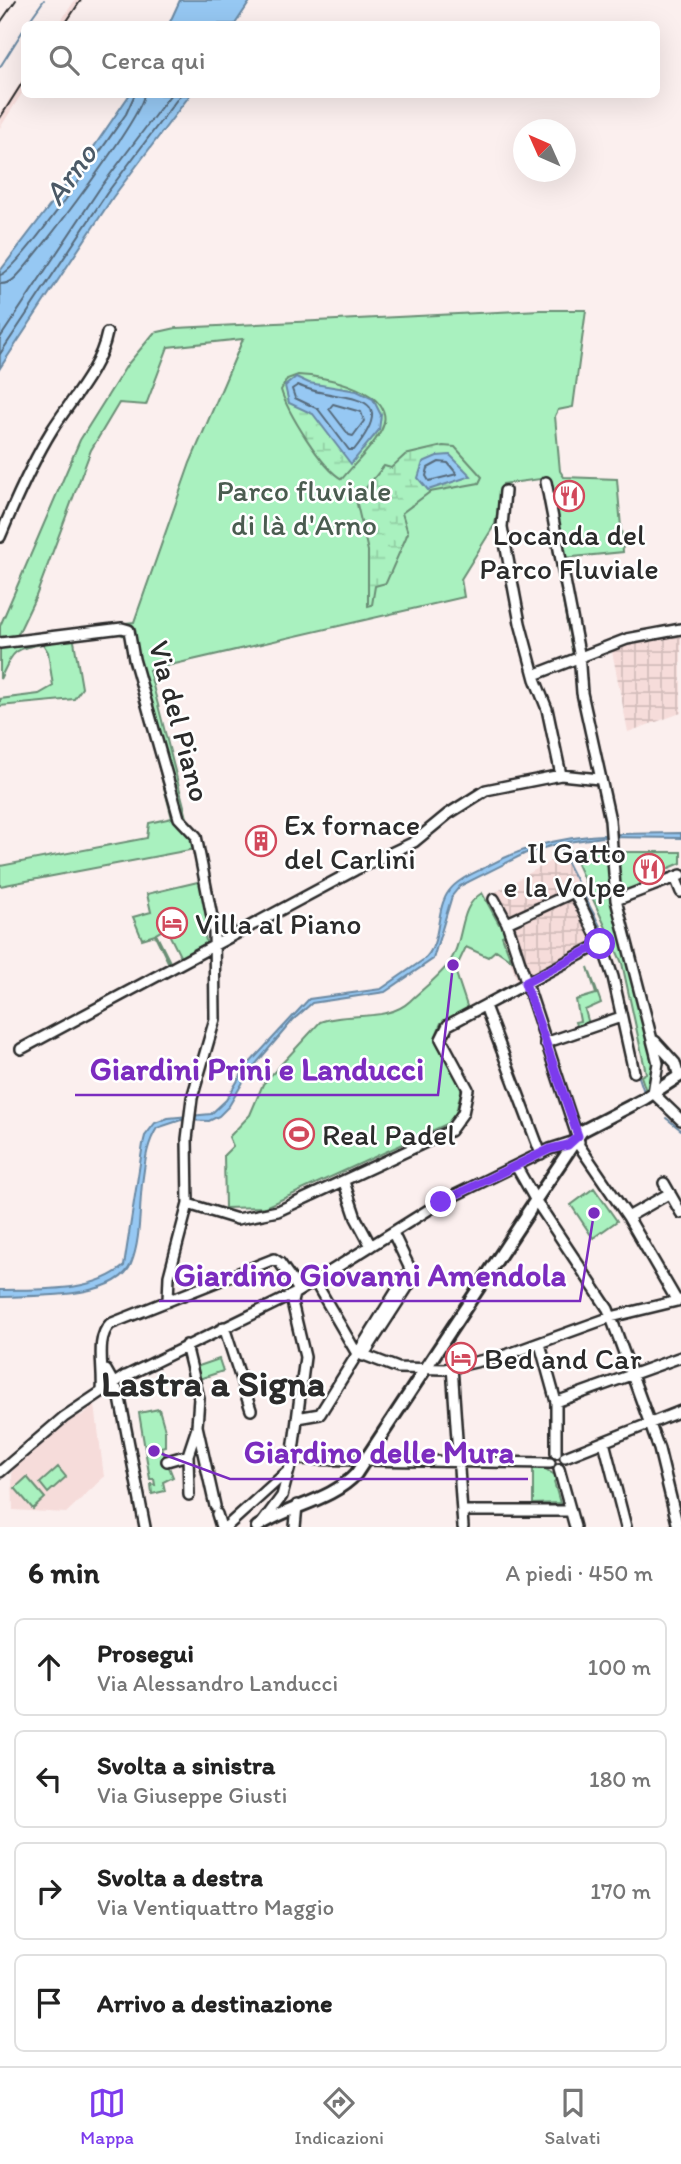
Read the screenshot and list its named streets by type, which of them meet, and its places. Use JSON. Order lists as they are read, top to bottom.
{
  "streets": {
    "street": ["Via del Piano"]
  },
  "districts": ["Lastra a Signa"],
  "water": ["Arno"],
  "parks": ["Parco fluviale di là d'Arno"],
  "places": {
    "restaurant": ["Locanda del Parco Fluviale", "Il Gatto e la Volpe"],
    "building": ["Ex fornace del Carlini"],
    "hotel": ["Villa al Piano", "Bed and Car"],
    "other": ["Giardini Prini e Landucci", "Giardino Giovanni Amendola", "Giardino delle Mura"],
    "sports": ["Real Padel"]
  },
  "north": "top left",
  "page": {
    "search": "Cerca qui",
    "heading": ["6 min", "A piedi · 450 m"],
    "list": [
      ["Prosegui", "Via Alessandro Landucci", "100 m"],
      ["Svolta a sinistra", "Via Giuseppe Giusti", "180 m"],
      ["Svolta a destra", "Via Ventiquattro Maggio", "170 m"],
      "Arrivo a destinazione"
    ],
    "nav": ["Mappa", "Indicazioni", "Salvati"]
  }
}
